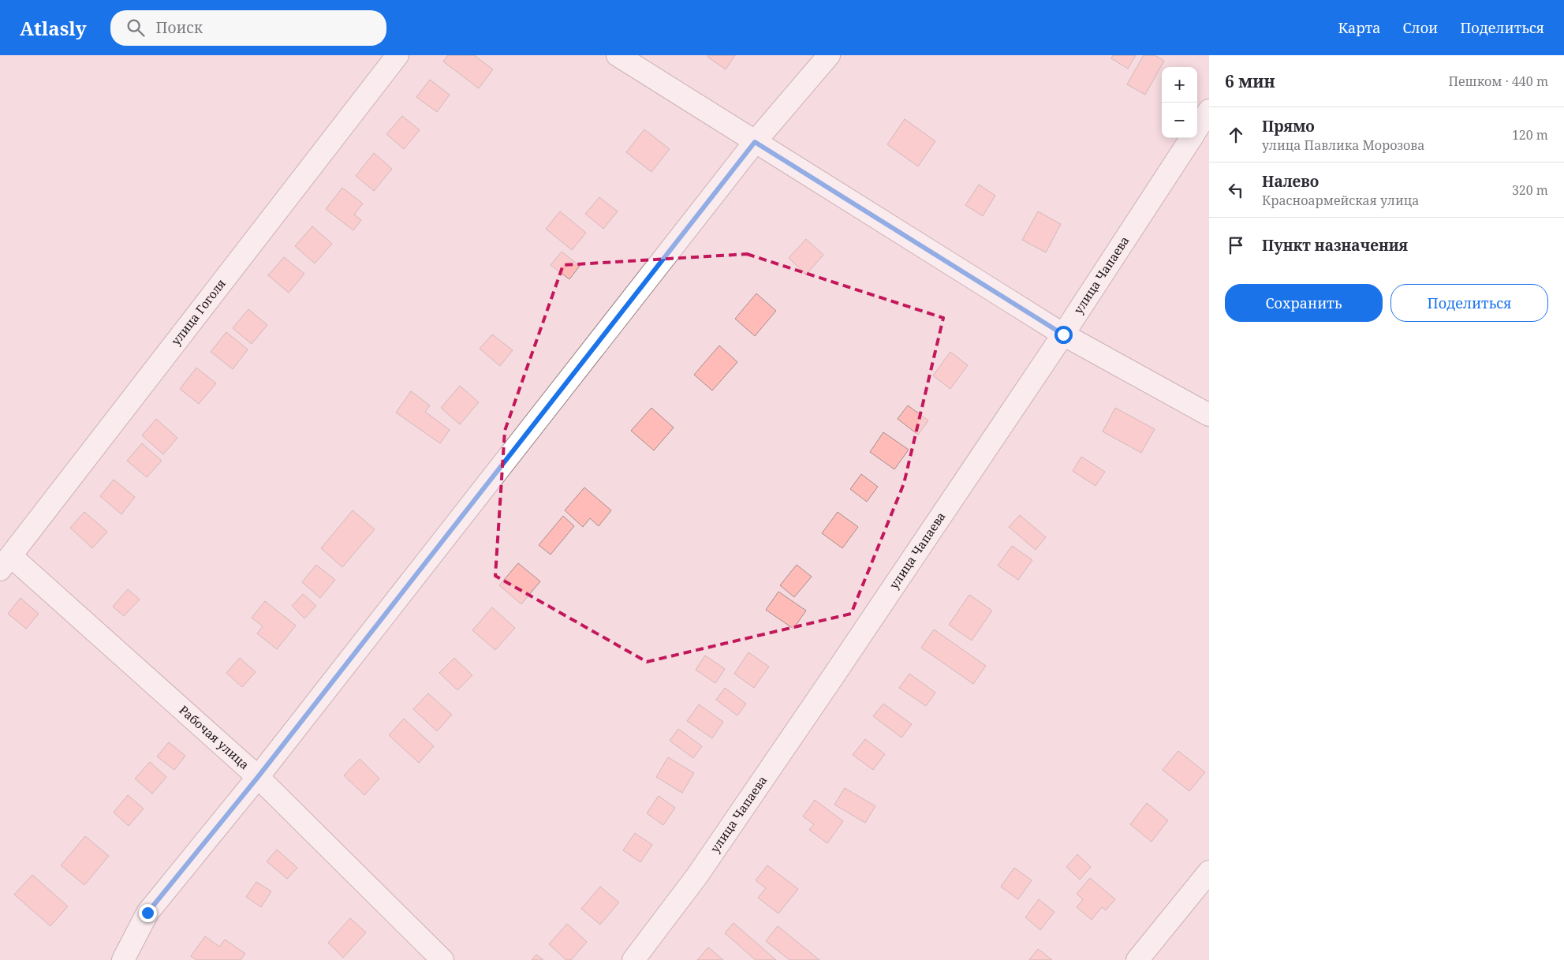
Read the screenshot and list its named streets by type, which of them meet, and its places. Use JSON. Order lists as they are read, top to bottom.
{
  "streets": {
    "street": ["улица Чапаева", "улица Гоголя", "Рабочая улица"]
  },
  "crossings": [
    ["улица Гоголя", "Рабочая улица"]
  ],
  "page": {
    "header": "Atlasly",
    "search": "Поиск",
    "nav": ["Карта", "Слои", "Поделиться"],
    "heading": ["6 мин", "Пешком · 440 m"],
    "map_buttons": ["+", "−"],
    "list": [
      ["Прямо", "улица Павлика Морозова", "120 m"],
      ["Налево", "Красноармейская улица", "320 m"],
      "Пункт назначения"
    ],
    "buttons": ["Сохранить", "Поделиться"]
  }
}
